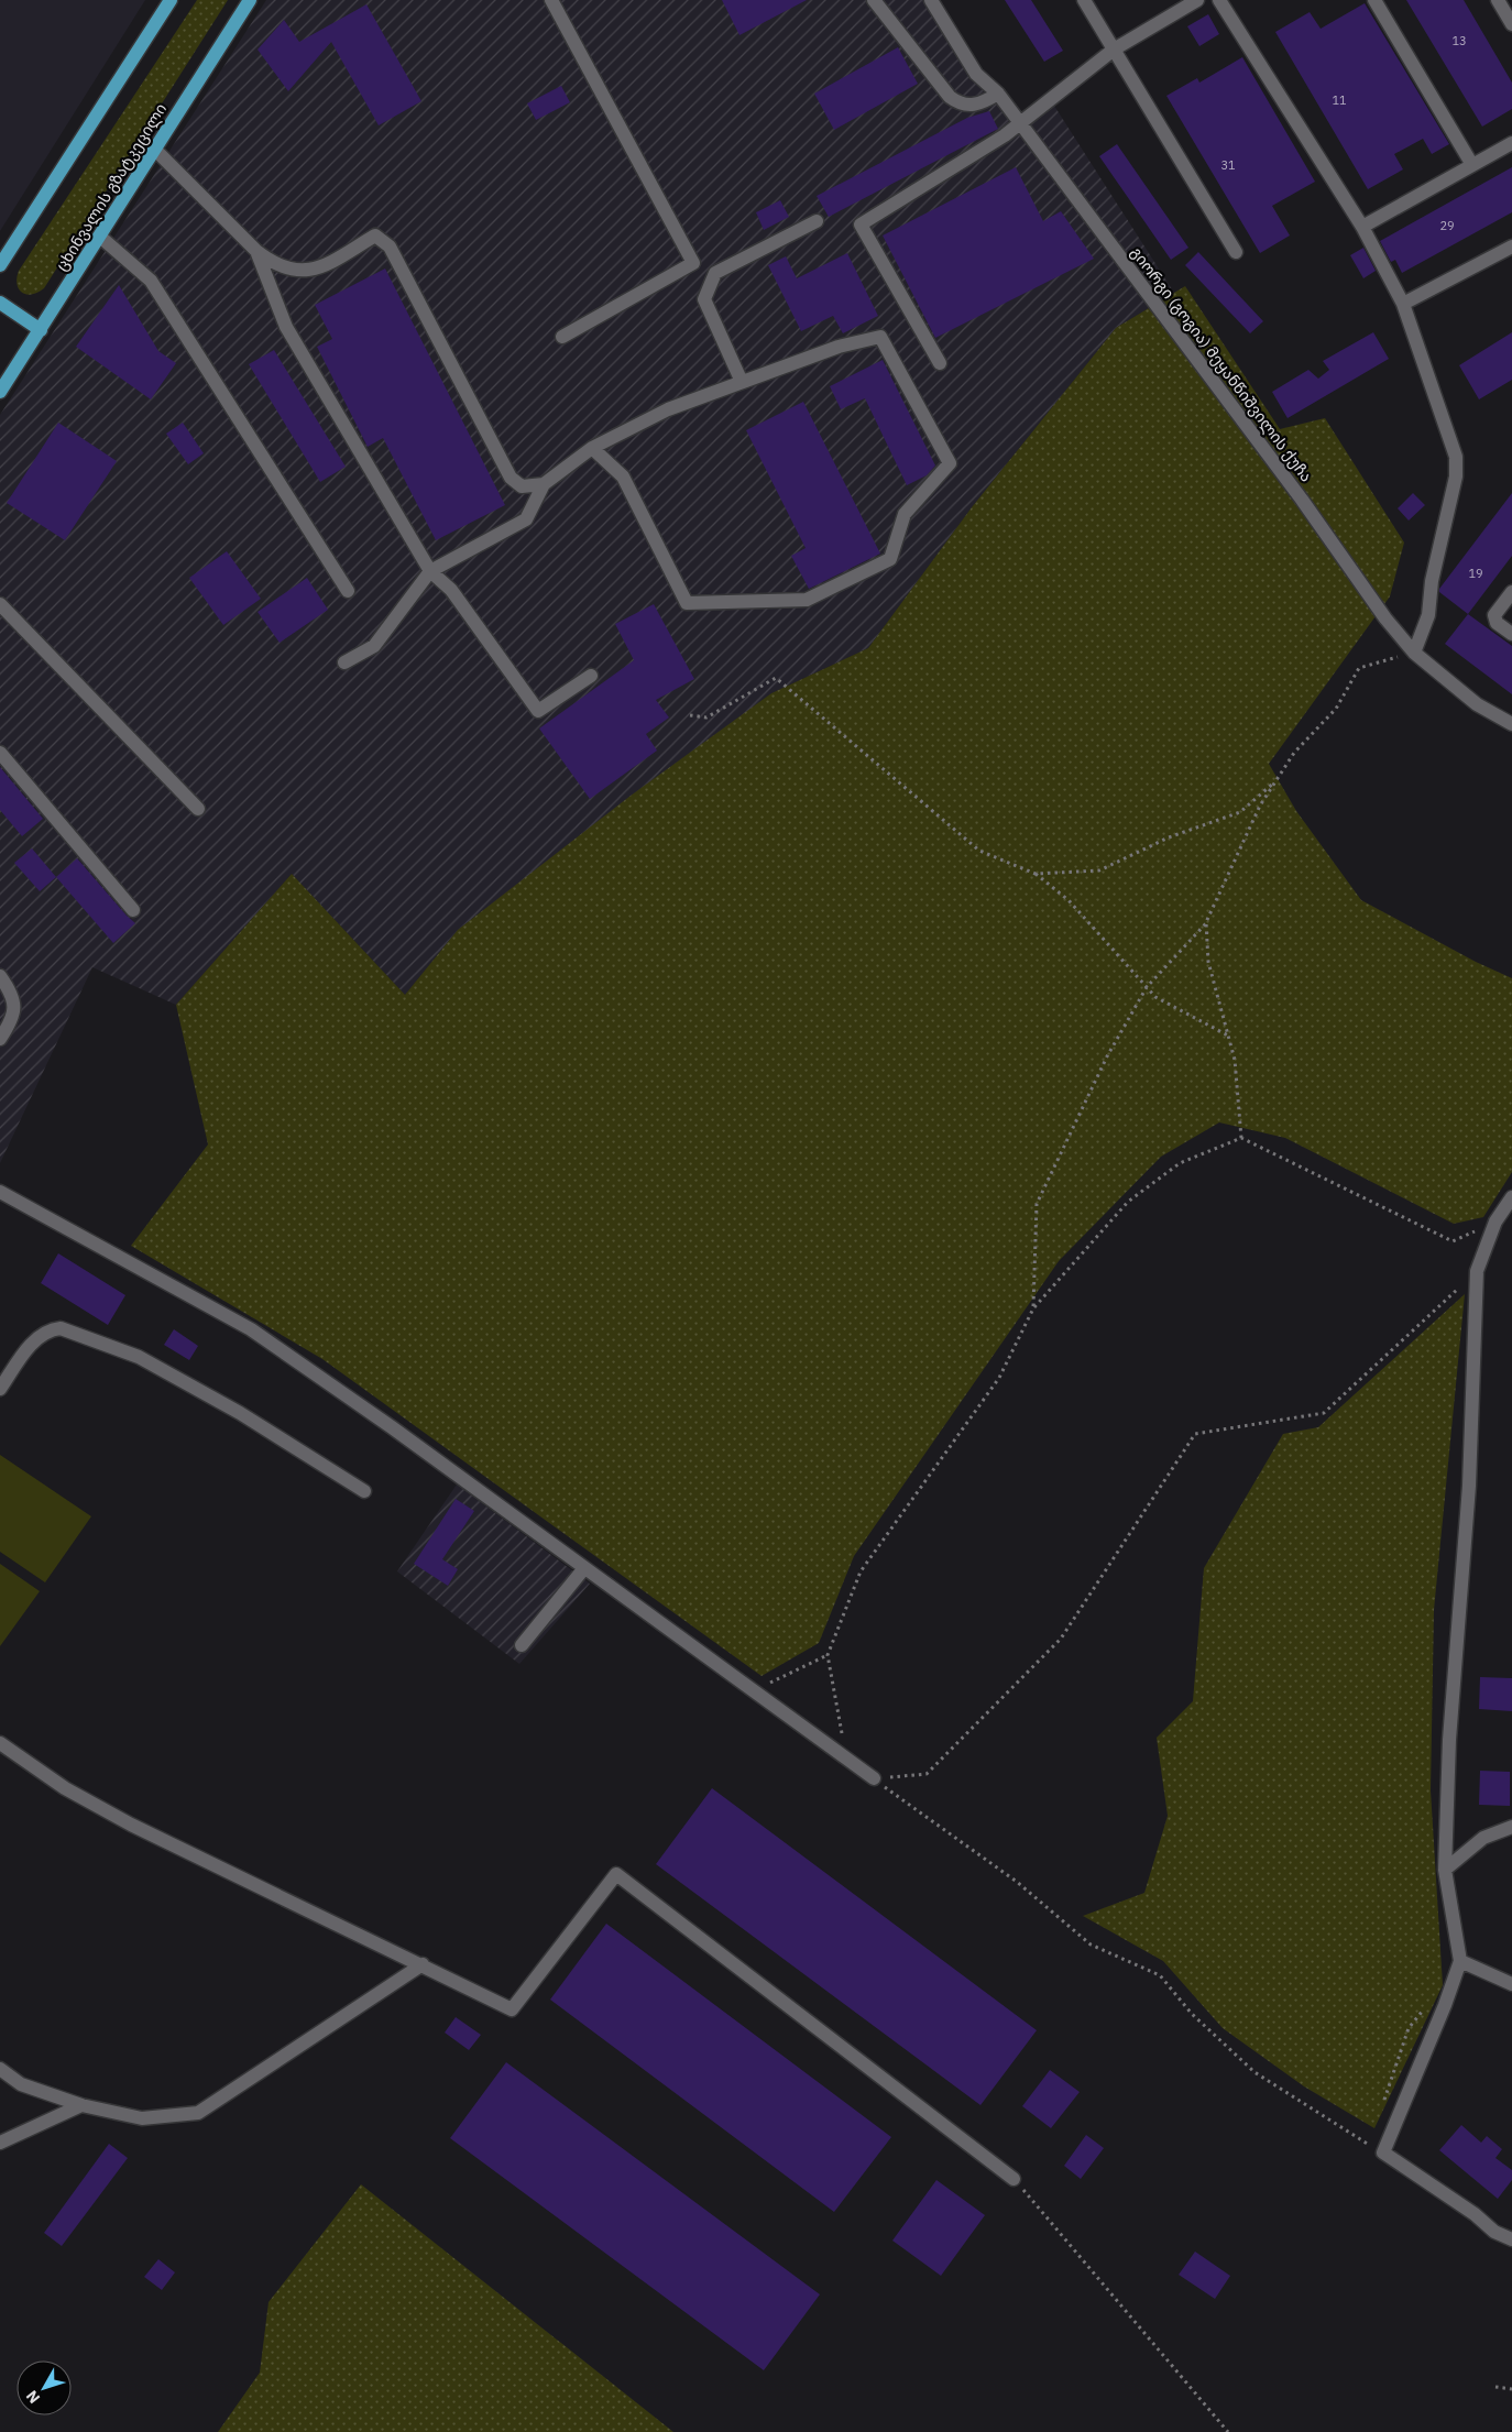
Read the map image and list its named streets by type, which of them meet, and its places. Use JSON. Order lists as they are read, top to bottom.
{
  "streets": {
    "main road": ["ცხინვალის გზატკეცილი"],
    "street": ["გიორგი (გოგია) მეყანწიშვილის ქუჩა"]
  },
  "house_numbers": [
    "13",
    "11",
    "31",
    "29",
    "19"
  ],
  "north": "bottom left"
}
